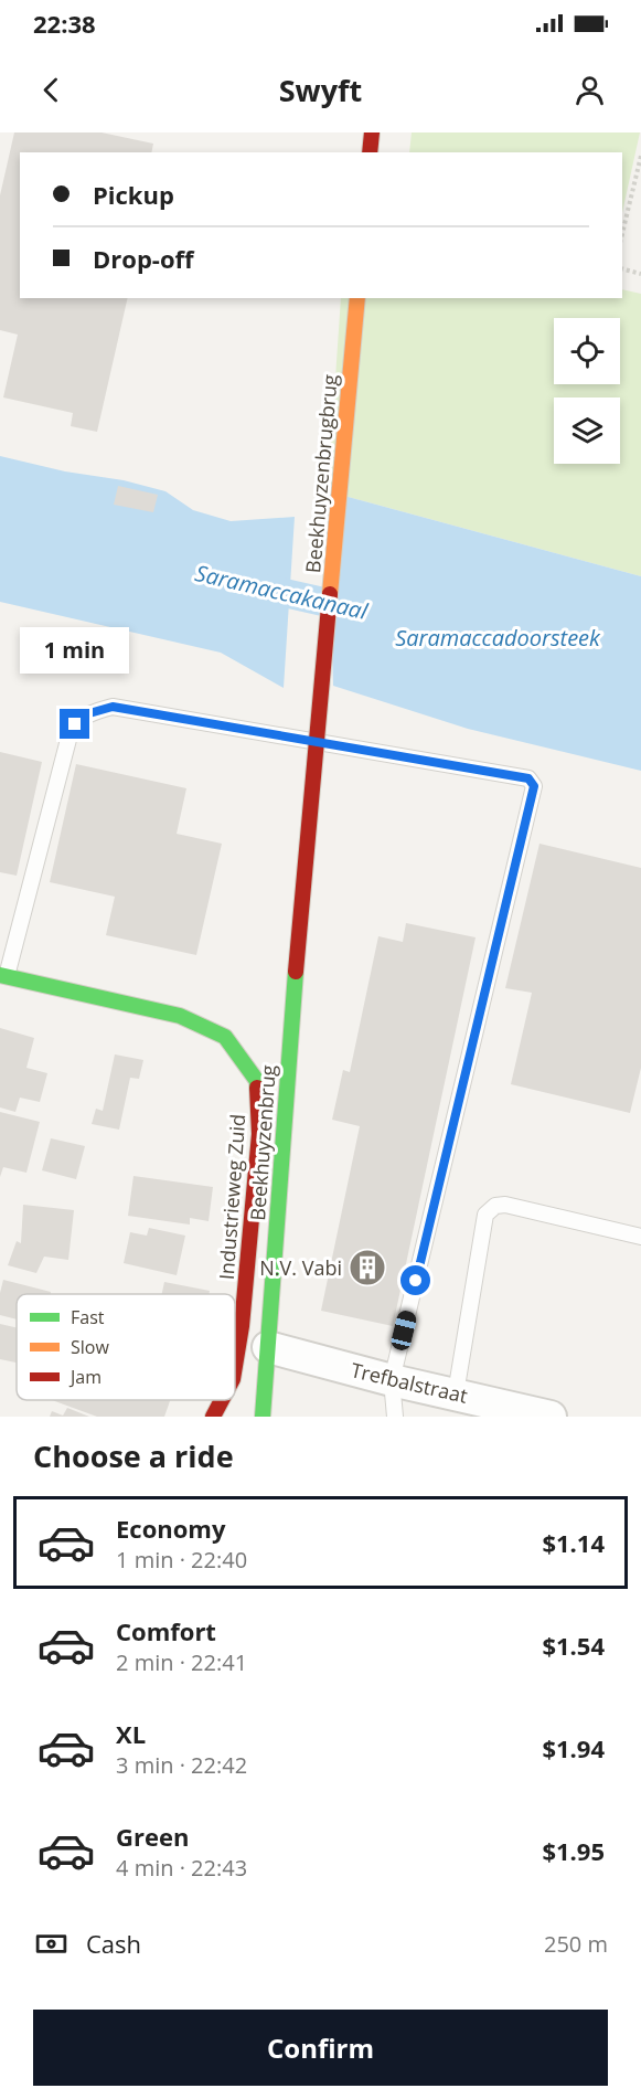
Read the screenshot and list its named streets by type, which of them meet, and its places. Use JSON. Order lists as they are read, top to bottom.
{
  "streets": {
    "street": [
      "Beekhuyzenbrugbrug",
      "Beekhuyzenbrug",
      "Industrieweg Zuid",
      "Trefbalstraat"
    ]
  },
  "crossings": [
    ["Beekhuyzenbrugbrug", "Beekhuyzenbrug"],
    ["Beekhuyzenbrug", "Industrieweg Zuid"],
    ["Beekhuyzenbrug", "Trefbalstraat"],
    ["Industrieweg Zuid", "Trefbalstraat"]
  ],
  "water": ["Saramaccakanaal", "Saramaccadoorsteek"],
  "places": {
    "building": ["N.V. Vabi"]
  },
  "legend": ["Fast", "Slow", "Jam"],
  "page": {
    "status": "22:38",
    "header": "Swyft",
    "banner": ["Pickup", "Drop-off"],
    "bubble": "1 min",
    "heading": "Choose a ride",
    "list": [
      {
        "name": "Economy",
        "note": "1 min · 22:40",
        "value": "$1.14"
      },
      {
        "name": "Comfort",
        "note": "2 min · 22:41",
        "value": "$1.54"
      },
      {
        "name": "XL",
        "note": "3 min · 22:42",
        "value": "$1.94"
      },
      {
        "name": "Green",
        "note": "4 min · 22:43",
        "value": "$1.95"
      }
    ],
    "pay": ["Cash", "250 m"],
    "buttons": "Confirm"
  }
}
